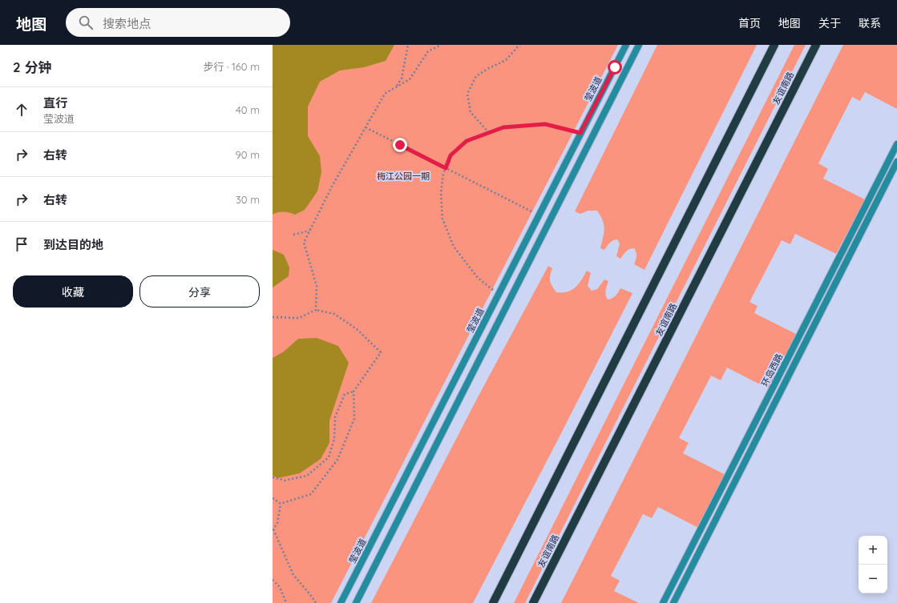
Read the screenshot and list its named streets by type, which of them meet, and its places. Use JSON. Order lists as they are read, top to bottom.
{
  "streets": {
    "main road": ["友谊南路"],
    "street": ["莹波道", "环岛西路"]
  },
  "parks": ["梅江公园一期"],
  "page": {
    "header": "地图",
    "search": "搜索地点",
    "nav": [
      "首页",
      "地图",
      "关于",
      "联系"
    ],
    "heading": ["2 分钟", "步行 · 160 m"],
    "list": [
      ["直行", "莹波道", "40 m"],
      ["右转", "90 m"],
      ["右转", "30 m"],
      "到达目的地"
    ],
    "buttons": ["收藏", "分享"],
    "map_buttons": ["+", "−"]
  }
}
